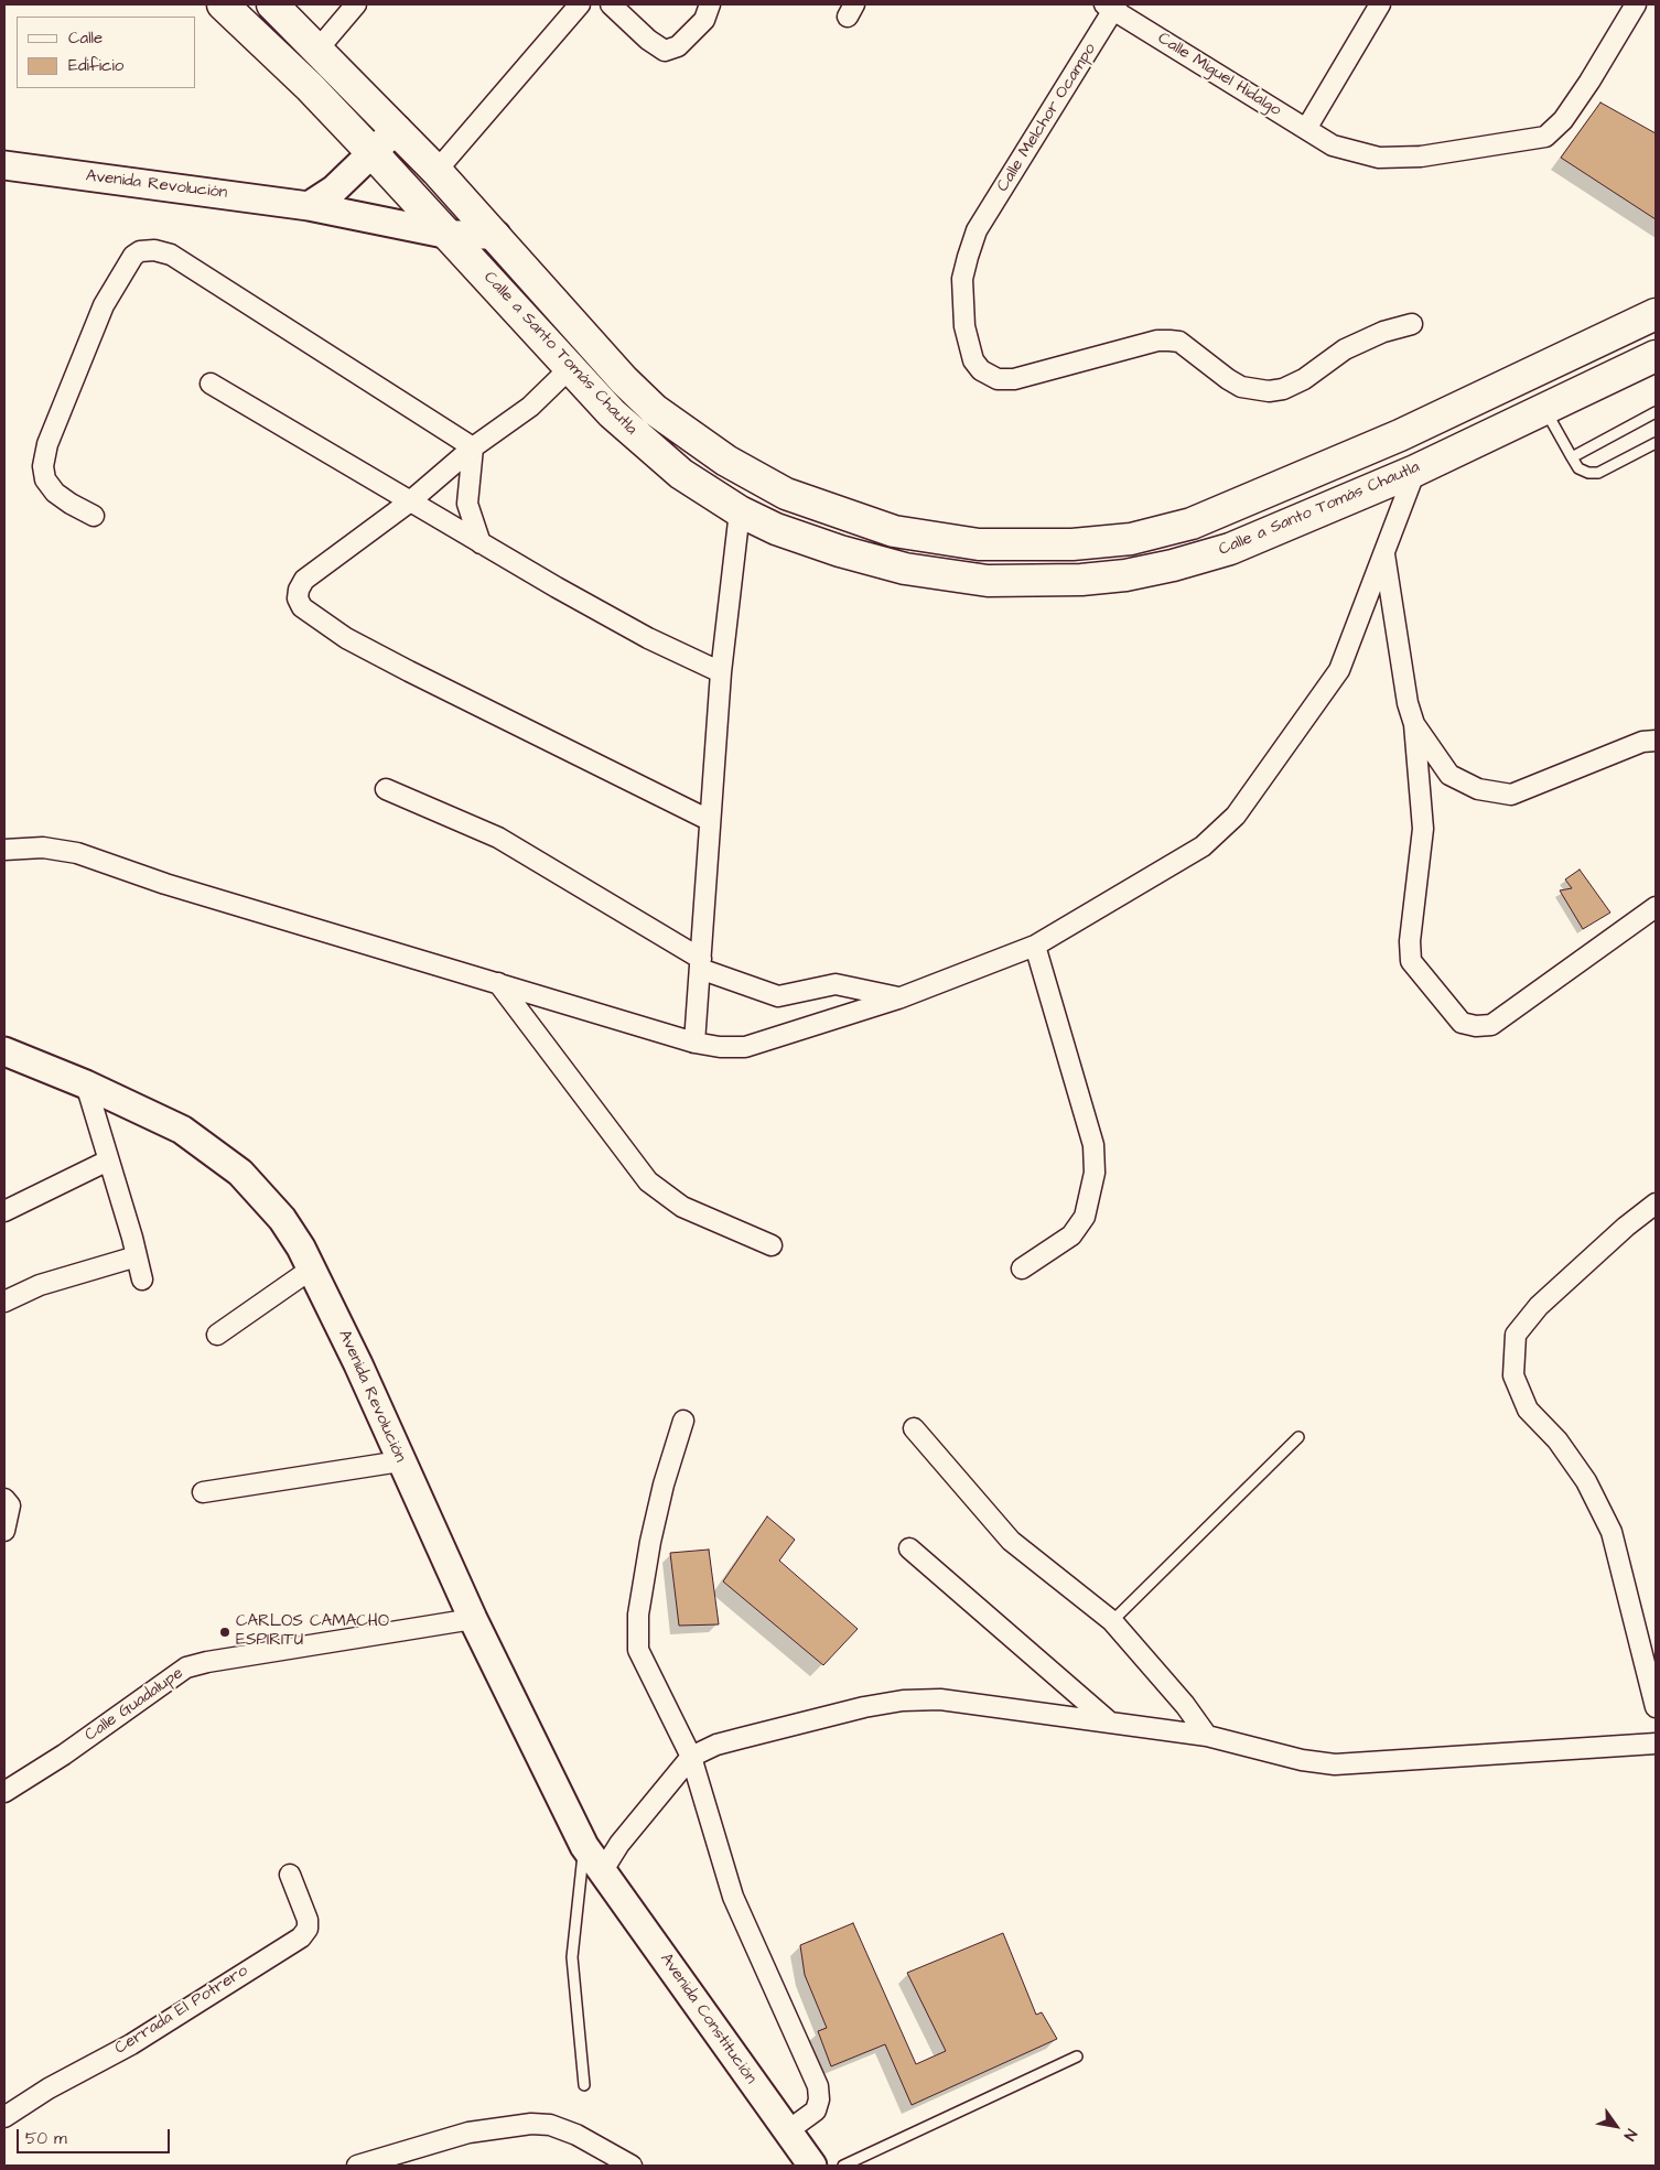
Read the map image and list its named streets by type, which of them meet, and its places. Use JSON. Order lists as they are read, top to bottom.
{
  "streets": {
    "main road": ["Calle a Santo Tomás Chautla"],
    "street": [
      "Calle Miguel Hidalgo",
      "Calle Melchor Ocampo",
      "Avenida Revolución",
      "Calle Guadalupe",
      "Cerrada El Potrero",
      "Avenida Constitución"
    ]
  },
  "crossings": [
    ["Calle Miguel Hidalgo", "Calle Melchor Ocampo"],
    ["Avenida Revolución", "Calle a Santo Tomás Chautla"],
    ["Avenida Revolución", "Calle Guadalupe"],
    ["Avenida Revolución", "Avenida Constitución"]
  ],
  "places": ["CARLOS CAMACHO ESPIRITU"],
  "legend": ["Calle", "Edificio"],
  "scale_bar": "50 m",
  "north": "bottom right"
}
